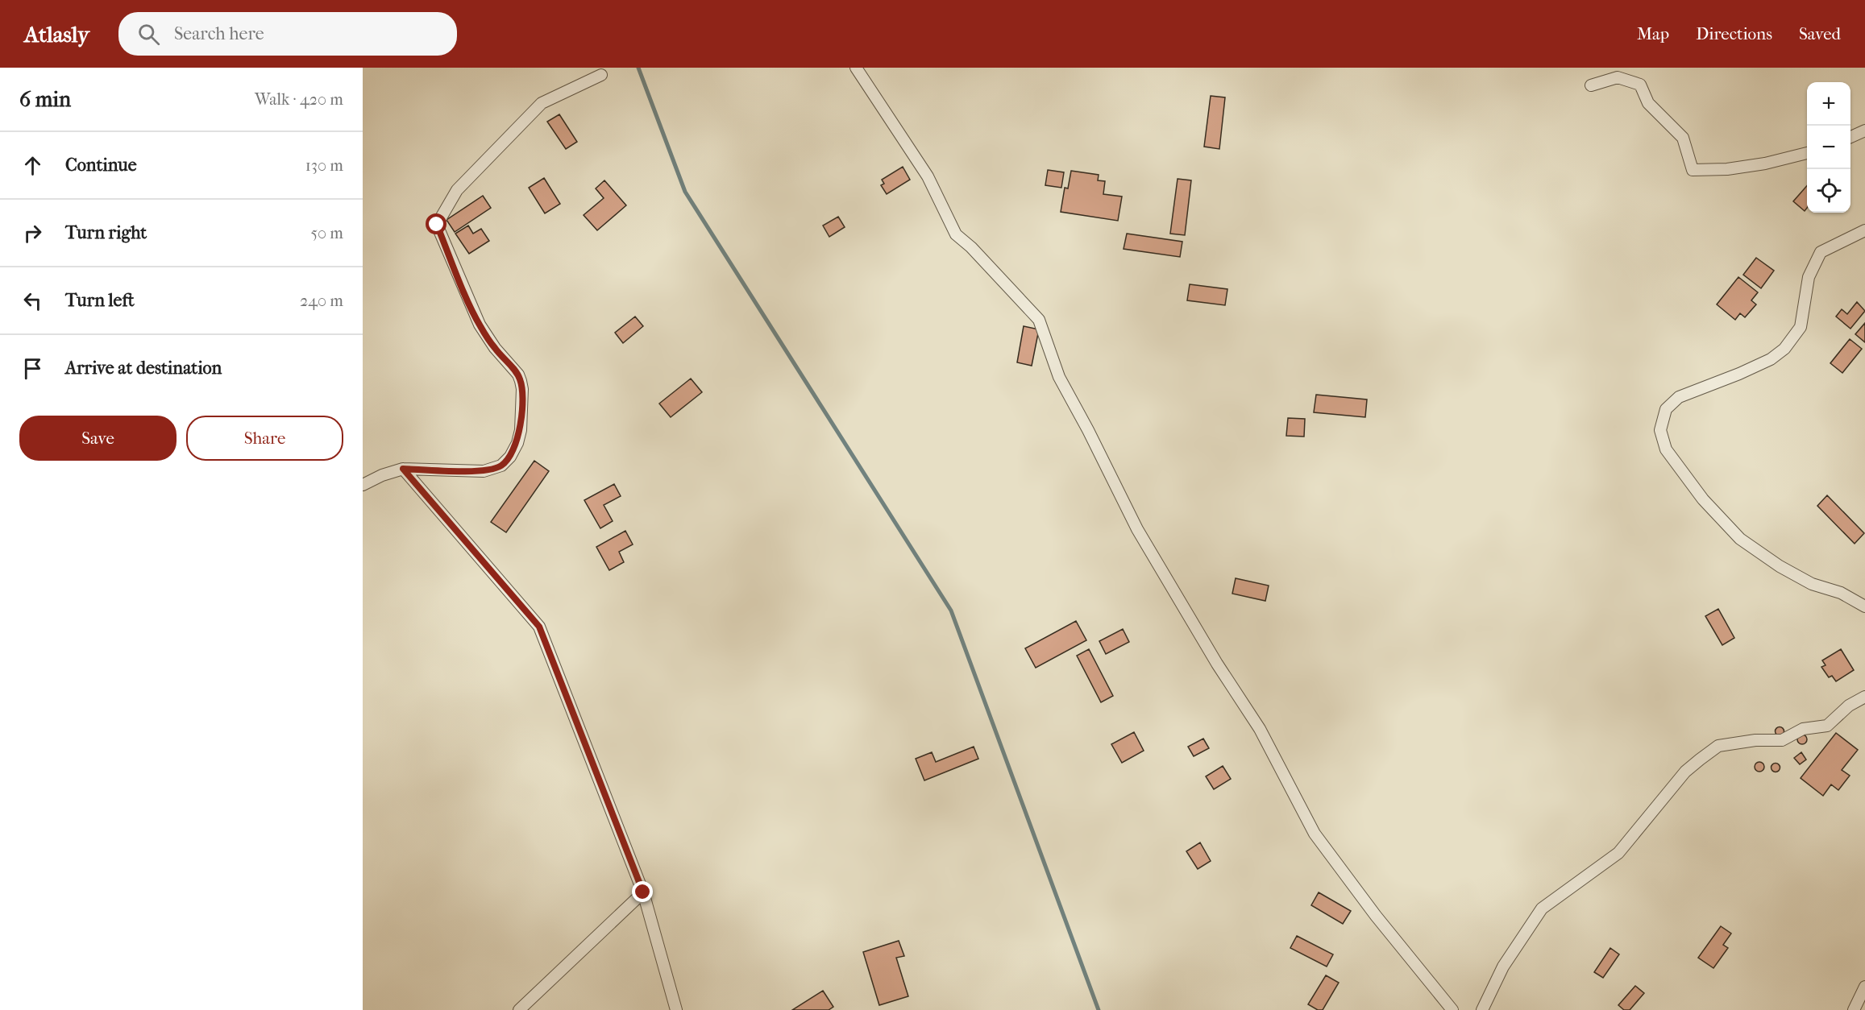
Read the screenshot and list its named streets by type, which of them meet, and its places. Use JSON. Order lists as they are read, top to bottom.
{
  "page": {
    "header": "Atlasly",
    "search": "Search here",
    "nav": ["Map", "Directions", "Saved"],
    "heading": ["6 min", "Walk · 420 m"],
    "map_buttons": ["+", "−"],
    "list": [
      ["Continue", "130 m"],
      ["Turn right", "50 m"],
      ["Turn left", "240 m"],
      "Arrive at destination"
    ],
    "buttons": ["Save", "Share"]
  }
}
